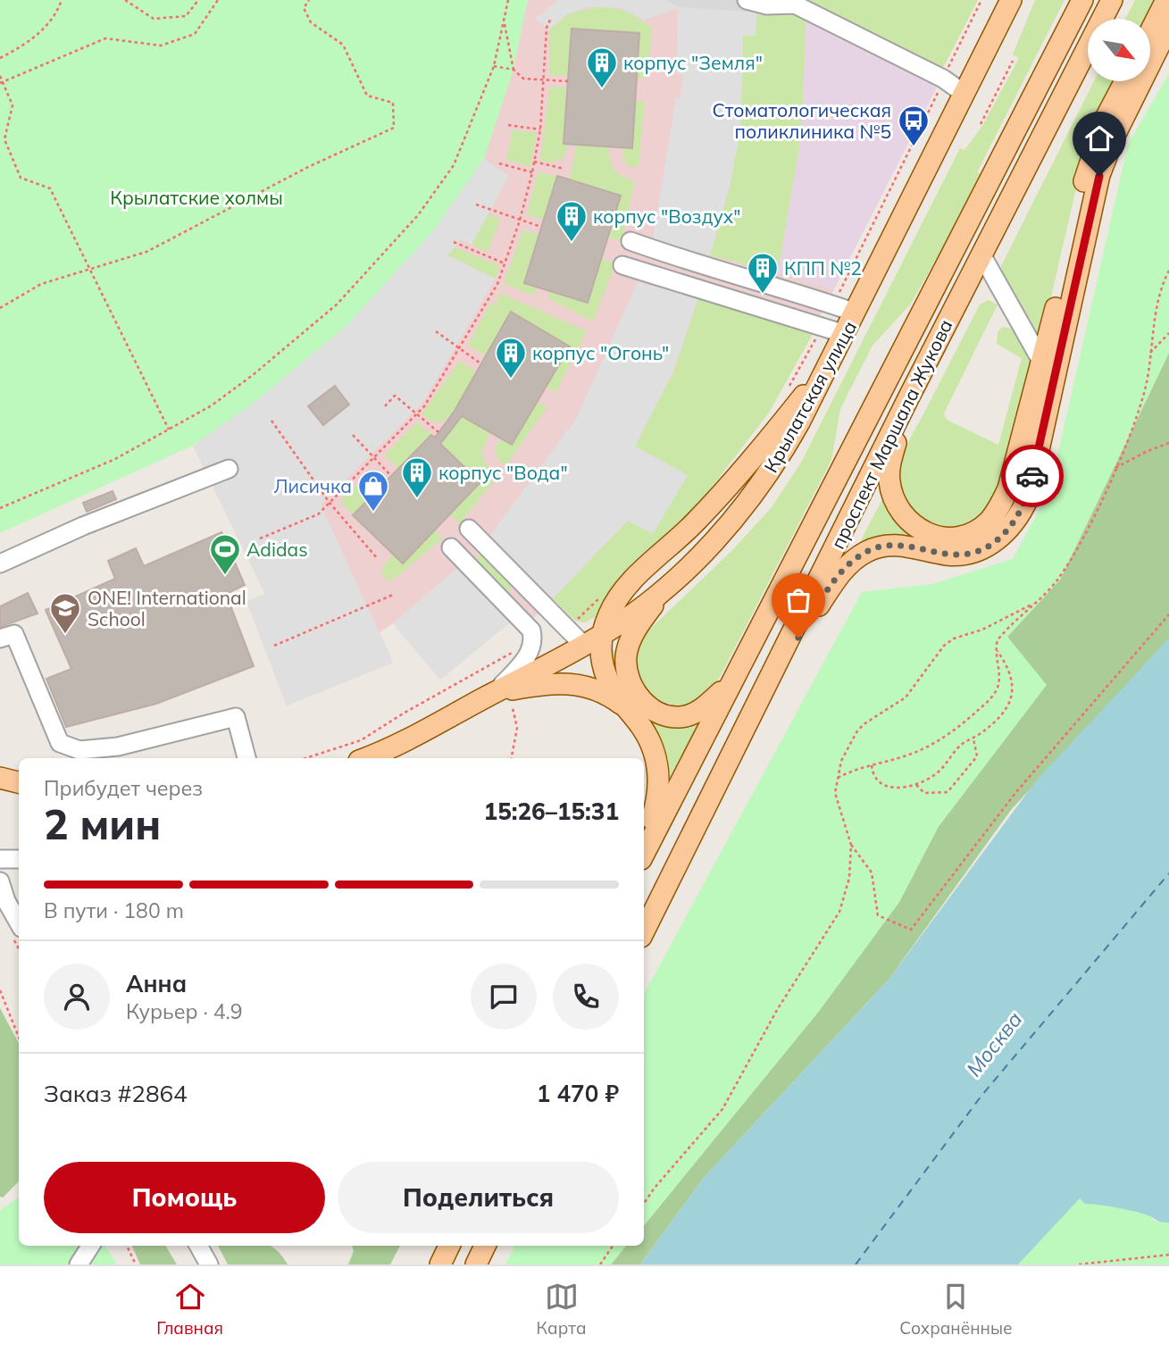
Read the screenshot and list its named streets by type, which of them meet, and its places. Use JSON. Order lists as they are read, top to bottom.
{
  "streets": {
    "main road": ["Крылатская улица", "проспект Маршала Жукова"]
  },
  "water": ["Москва"],
  "parks": ["Крылатские холмы"],
  "places": {
    "building": [
      "корпус \"Земля\"",
      "корпус \"Воздух\"",
      "КПП №2",
      "корпус \"Огонь\"",
      "корпус \"Вода\""
    ],
    "bus stop": ["Стоматологическая поликлиника №5"],
    "shop": ["Лисичка"],
    "sports": ["Adidas"],
    "school or university": ["ONE! International School"]
  },
  "north": "bottom right",
  "page": {
    "heading": ["2 мин", "Прибудет через", "15:26–15:31"],
    "panel": [
      "Анна",
      "Курьер · 4.9",
      "Заказ #2864",
      "1 470 ₽"
    ],
    "bar": "В пути · 180 m",
    "buttons": ["Помощь", "Поделиться"],
    "tabs": ["Главная", "Карта", "Сохранённые"]
  }
}
